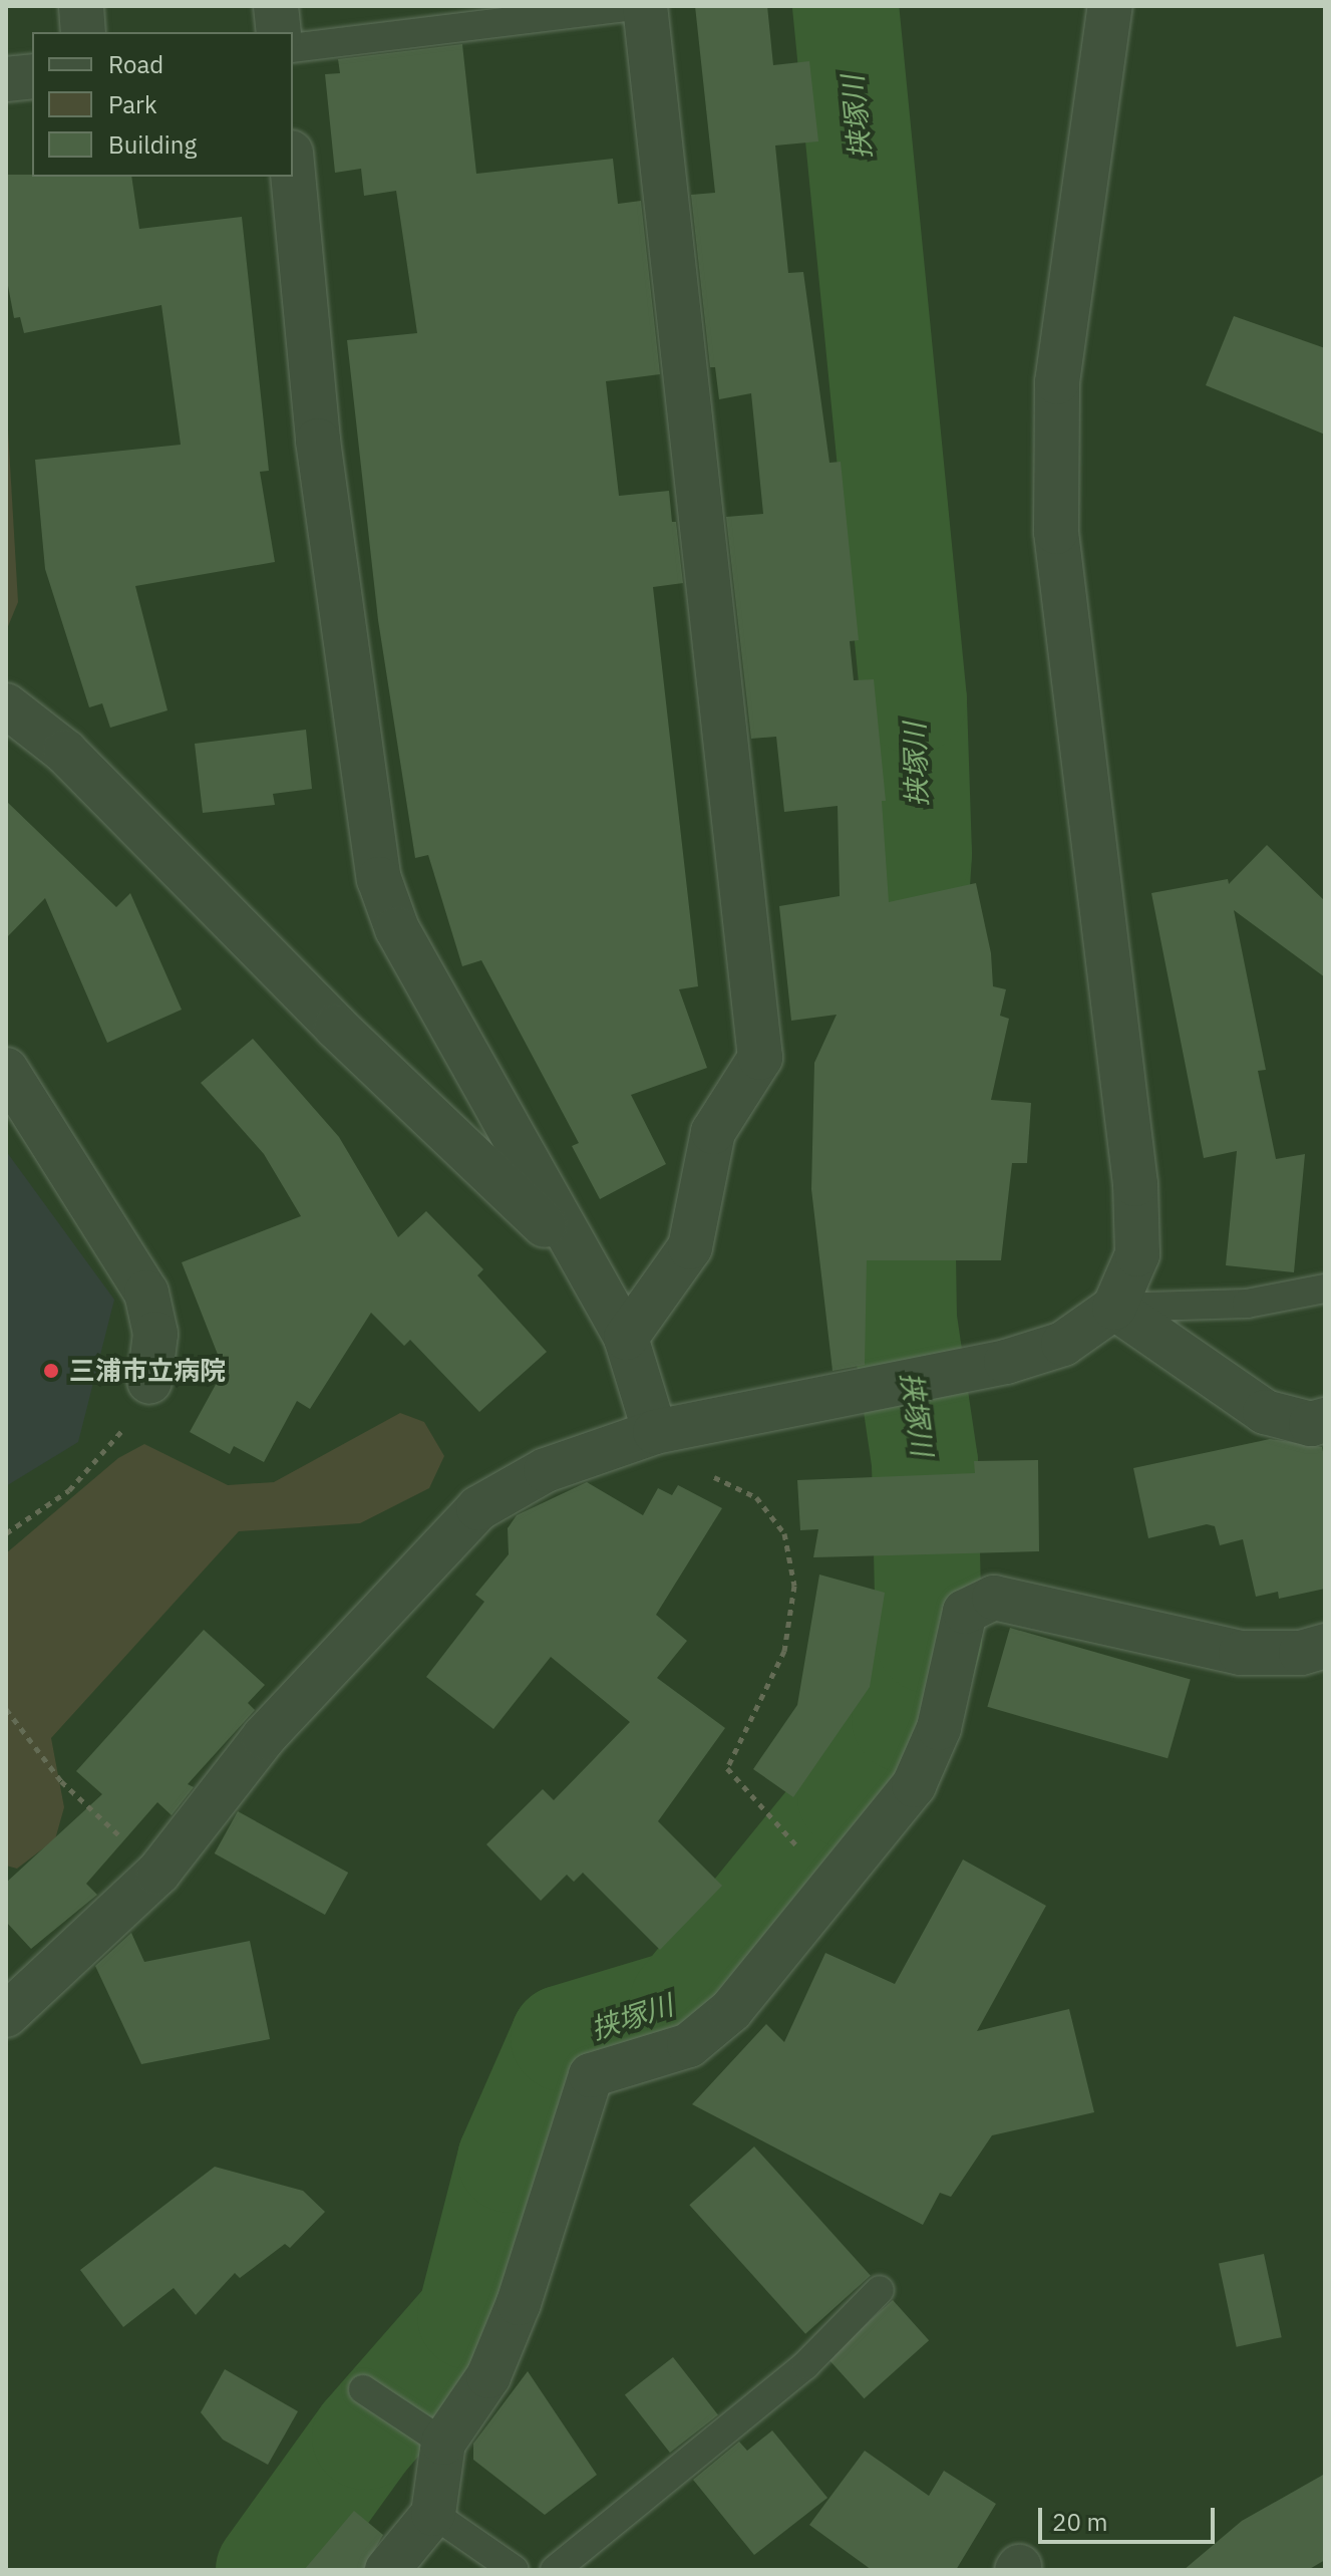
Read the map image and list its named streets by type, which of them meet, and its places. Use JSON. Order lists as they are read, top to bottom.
{
  "water": ["挟塚川"],
  "places": ["三浦市立病院"],
  "legend": ["Road", "Park", "Building"],
  "scale_bar": "20 m"
}
